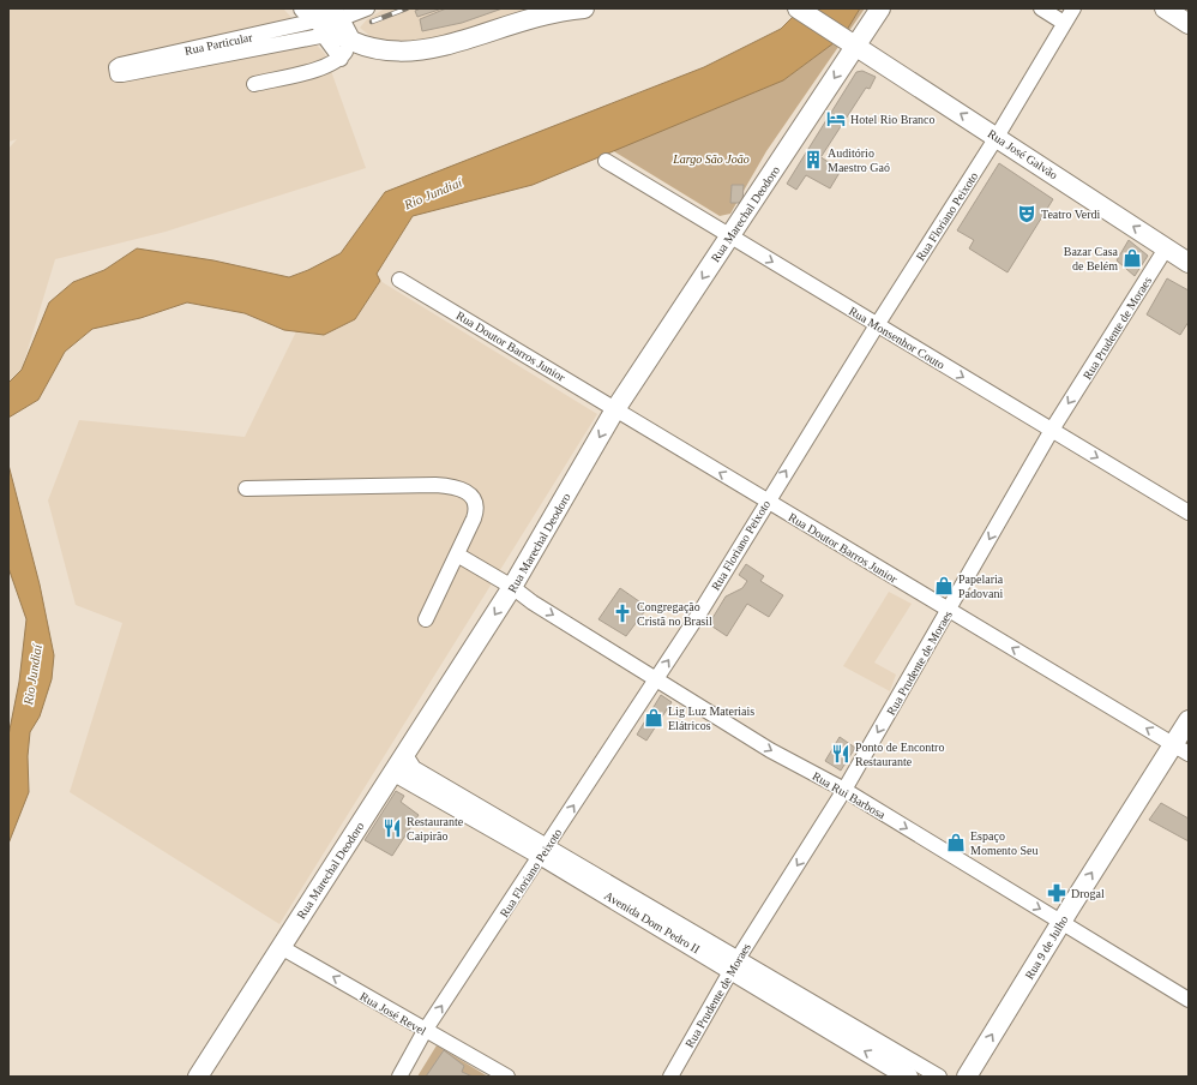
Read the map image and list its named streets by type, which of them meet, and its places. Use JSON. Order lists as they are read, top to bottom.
{
  "streets": {
    "main road": [
      "Rua José Galvão",
      "Rua Marechal Deodoro",
      "Avenida Dom Pedro II",
      "Rua 9 de Julho"
    ],
    "street": [
      "Rua Particular",
      "Rua Floriano Peixoto",
      "Rua Prudente de Moraes",
      "Rua Monsenhor Couto",
      "Rua Doutor Barros Junior",
      "Rua Rui Barbosa",
      "Rua José Revel"
    ]
  },
  "crossings": [
    ["Rua José Galvão", "Rua Marechal Deodoro"],
    ["Rua José Galvão", "Rua Floriano Peixoto"],
    ["Rua José Galvão", "Rua Prudente de Moraes"],
    ["Rua Marechal Deodoro", "Rua Monsenhor Couto"],
    ["Rua Marechal Deodoro", "Rua Doutor Barros Junior"],
    ["Rua Marechal Deodoro", "Rua Rui Barbosa"],
    ["Rua Marechal Deodoro", "Avenida Dom Pedro II"],
    ["Rua Marechal Deodoro", "Rua José Revel"],
    ["Rua Floriano Peixoto", "Rua Monsenhor Couto"],
    ["Rua Floriano Peixoto", "Rua Doutor Barros Junior"],
    ["Rua Floriano Peixoto", "Rua Rui Barbosa"],
    ["Rua Floriano Peixoto", "Avenida Dom Pedro II"],
    ["Rua Floriano Peixoto", "Rua José Revel"],
    ["Rua Prudente de Moraes", "Rua Monsenhor Couto"],
    ["Rua Prudente de Moraes", "Rua Doutor Barros Junior"],
    ["Rua Prudente de Moraes", "Rua Rui Barbosa"],
    ["Rua Prudente de Moraes", "Avenida Dom Pedro II"],
    ["Rua Doutor Barros Junior", "Rua 9 de Julho"],
    ["Rua Rui Barbosa", "Rua 9 de Julho"]
  ],
  "one_way": [
    "Rua José Galvão",
    "Rua Marechal Deodoro",
    "Rua Floriano Peixoto",
    "Rua Prudente de Moraes",
    "Rua Monsenhor Couto",
    "Rua Doutor Barros Junior",
    "Rua Rui Barbosa",
    "Rua 9 de Julho",
    "Rua José Revel"
  ],
  "water": ["Rio Jundiaí"],
  "parks": ["Largo São João"],
  "places": {
    "hotel": ["Hotel Rio Branco"],
    "building": ["Auditório Maestro Gaó"],
    "theatre": ["Teatro Verdi"],
    "shop": [
      "Bazar Casa de Belém",
      "Papelaria Padovani",
      "Lig Luz Materiais Elátricos",
      "Espaço Momento Seu"
    ],
    "church": ["Congregação Cristã no Brasil"],
    "restaurant": ["Ponto de Encontro Restaurante", "Restaurante Caipirão"],
    "pharmacy": ["Drogal"]
  }
}
